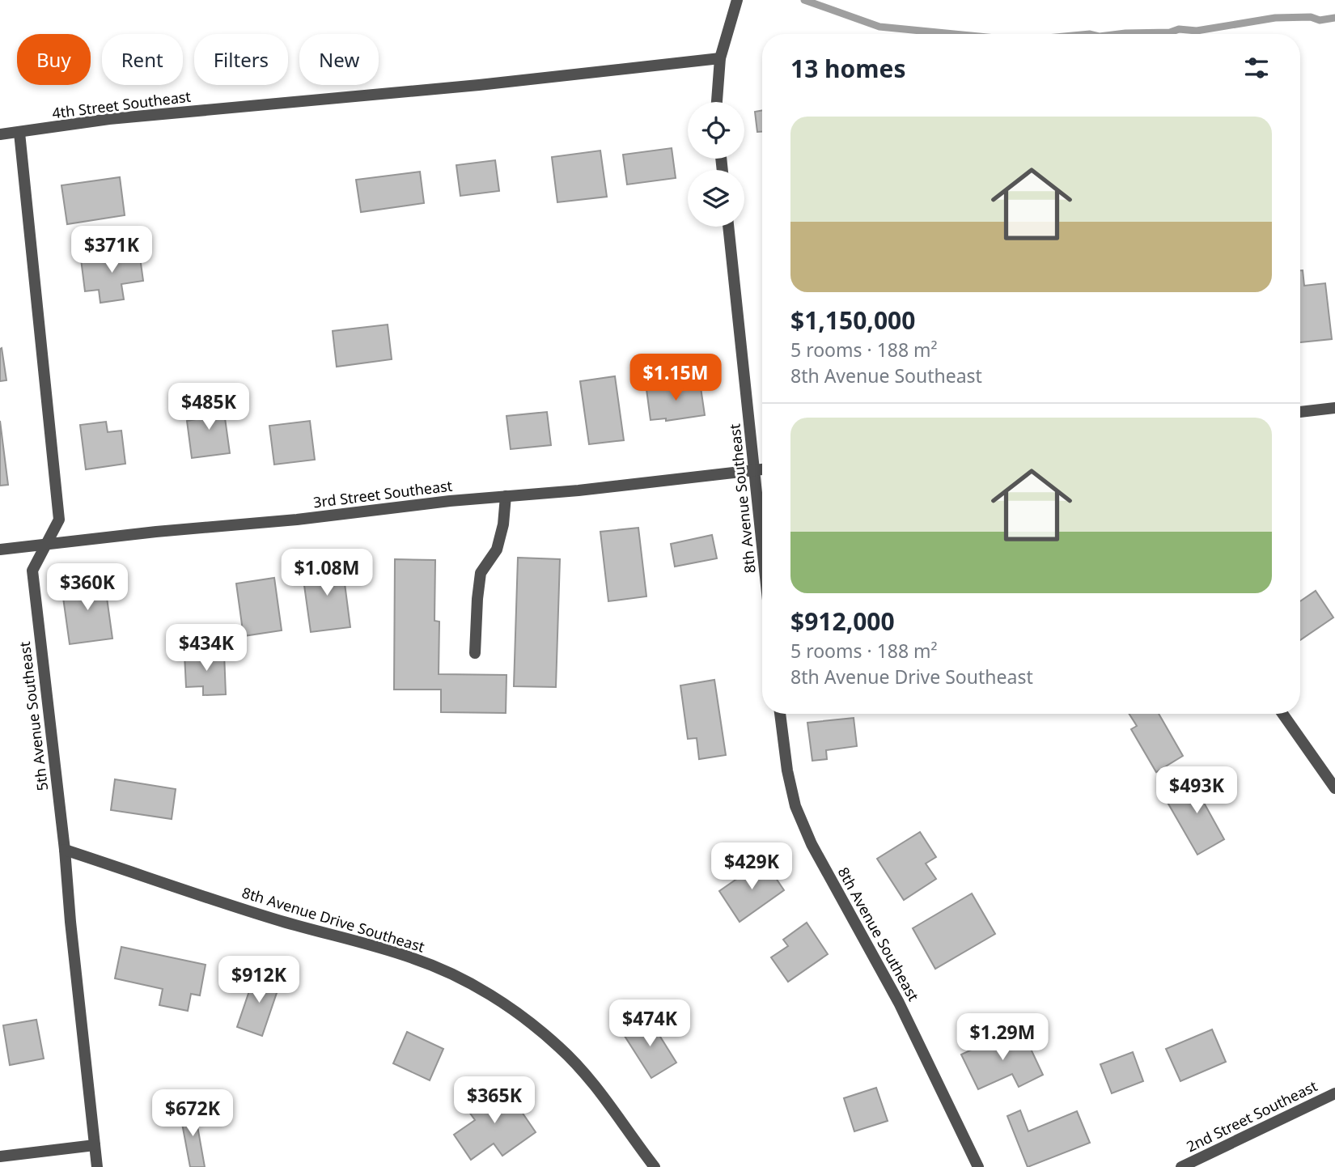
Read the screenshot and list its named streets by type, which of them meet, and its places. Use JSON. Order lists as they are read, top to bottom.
{
  "streets": {
    "street": [
      "4th Street Southeast",
      "3rd Street Southeast",
      "8th Avenue Southeast",
      "5th Avenue Southeast",
      "8th Avenue Drive Southeast",
      "2nd Street Southeast"
    ]
  },
  "crossings": [
    ["4th Street Southeast", "5th Avenue Southeast"],
    ["3rd Street Southeast", "8th Avenue Southeast"],
    ["3rd Street Southeast", "5th Avenue Southeast"],
    ["5th Avenue Southeast", "8th Avenue Drive Southeast"]
  ],
  "page": {
    "chip": [
      "Buy",
      "Rent",
      "Filters",
      "New"
    ],
    "heading": "13 homes",
    "list": [
      {
        "name": "$1,150,000",
        "note": "5 rooms · 188 m² · 8th Avenue Southeast"
      },
      {
        "name": "$912,000",
        "note": "5 rooms · 188 m² · 8th Avenue Drive Southeast"
      }
    ],
    "price": [
      "$371K",
      "$1.15M",
      "$485K",
      "$1.08M",
      "$360K",
      "$434K",
      "$493K",
      "$429K",
      "$912K",
      "$474K",
      "$1.29M",
      "$365K",
      "$672K"
    ]
  }
}
